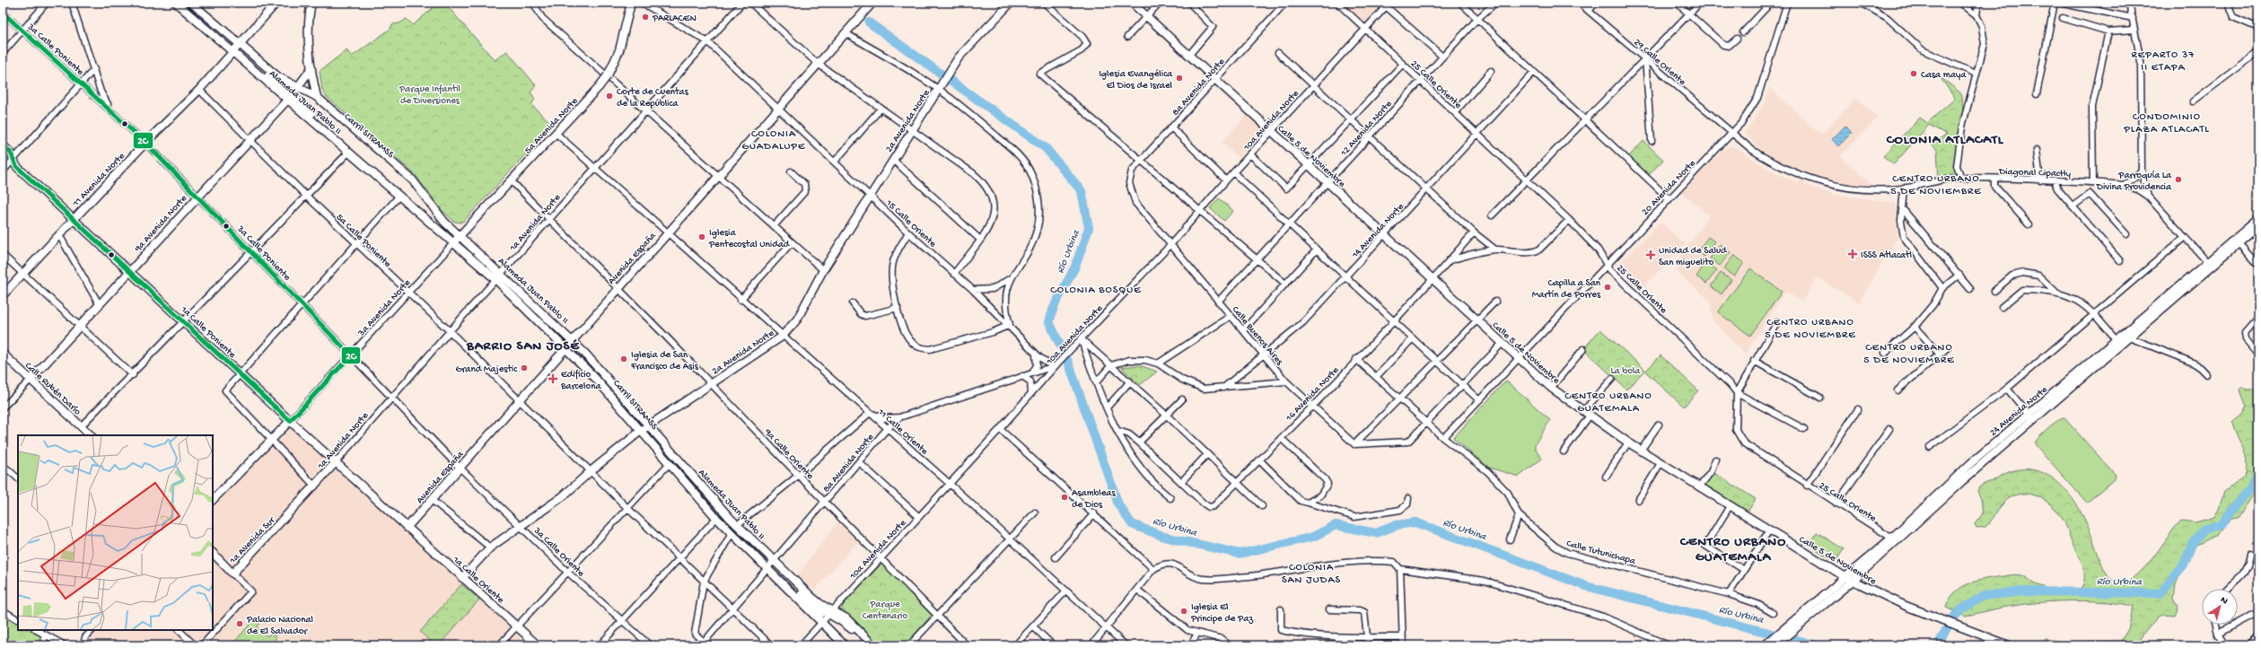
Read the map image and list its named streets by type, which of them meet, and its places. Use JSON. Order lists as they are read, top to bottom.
{
  "streets": {
    "main road": [
      "Alameda Juan Pablo II",
      "2a Avenida Norte",
      "5a Avenida Norte",
      "Carril SITRAMSS",
      "Calle 5 de Noviembre",
      "11 Avenida Norte",
      "1a Avenida Norte",
      "9a Avenida Norte",
      "Avenida España",
      "3a Avenida Norte",
      "1a Calle Poniente",
      "Calle Rubén Darío",
      "24 Avenida Norte",
      "1a Avenida Sur",
      "1a Calle Oriente"
    ],
    "street": [
      "3a Calle Poniente",
      "29 Calle Oriente",
      "25 Calle Oriente",
      "8a Avenida Norte",
      "10a Avenida Norte",
      "12 Avenida Norte",
      "Diagonal Cipactly",
      "20 Avenida Norte",
      "15 Calle Oriente",
      "14 Avenida Norte",
      "5a Calle Poniente",
      "Calle Buenos Aires",
      "16 Avenida Norte",
      "11 Calle Oriente",
      "9a Calle Oriente",
      "3a Calle Oriente",
      "Calle Tutunichapa"
    ]
  },
  "crossings": [
    ["3a Calle Poniente", "11 Avenida Norte"],
    ["3a Calle Poniente", "1a Avenida Norte"],
    ["3a Calle Poniente", "9a Avenida Norte"],
    ["3a Calle Poniente", "Avenida España"],
    ["3a Calle Poniente", "3a Avenida Norte"],
    ["3a Calle Poniente", "3a Calle Oriente"],
    ["29 Calle Oriente", "Diagonal Cipactly"],
    ["29 Calle Oriente", "20 Avenida Norte"],
    ["25 Calle Oriente", "10a Avenida Norte"],
    ["25 Calle Oriente", "12 Avenida Norte"],
    ["25 Calle Oriente", "20 Avenida Norte"],
    ["25 Calle Oriente", "14 Avenida Norte"],
    ["25 Calle Oriente", "24 Avenida Norte"],
    ["8a Avenida Norte", "Alameda Juan Pablo II"],
    ["8a Avenida Norte", "10a Avenida Norte"],
    ["8a Avenida Norte", "Carril SITRAMSS"],
    ["8a Avenida Norte", "Calle 5 de Noviembre"],
    ["8a Avenida Norte", "15 Calle Oriente"],
    ["8a Avenida Norte", "5a Calle Poniente"],
    ["8a Avenida Norte", "Calle Buenos Aires"],
    ["8a Avenida Norte", "11 Calle Oriente"],
    ["8a Avenida Norte", "9a Calle Oriente"],
    ["Alameda Juan Pablo II", "10a Avenida Norte"],
    ["Alameda Juan Pablo II", "2a Avenida Norte"],
    ["Alameda Juan Pablo II", "5a Avenida Norte"],
    ["Alameda Juan Pablo II", "Carril SITRAMSS"],
    ["Alameda Juan Pablo II", "11 Avenida Norte"],
    ["Alameda Juan Pablo II", "1a Avenida Norte"],
    ["Alameda Juan Pablo II", "9a Avenida Norte"],
    ["Alameda Juan Pablo II", "Avenida España"],
    ["Alameda Juan Pablo II", "3a Avenida Norte"],
    ["10a Avenida Norte", "Carril SITRAMSS"],
    ["10a Avenida Norte", "Calle 5 de Noviembre"],
    ["10a Avenida Norte", "15 Calle Oriente"],
    ["10a Avenida Norte", "Calle Buenos Aires"],
    ["10a Avenida Norte", "11 Calle Oriente"],
    ["10a Avenida Norte", "9a Calle Oriente"],
    ["2a Avenida Norte", "Carril SITRAMSS"],
    ["2a Avenida Norte", "15 Calle Oriente"],
    ["2a Avenida Norte", "5a Calle Poniente"],
    ["2a Avenida Norte", "11 Calle Oriente"],
    ["2a Avenida Norte", "9a Calle Oriente"],
    ["2a Avenida Norte", "3a Calle Oriente"],
    ["2a Avenida Norte", "1a Calle Oriente"],
    ["5a Avenida Norte", "Carril SITRAMSS"],
    ["5a Avenida Norte", "3a Avenida Norte"],
    ["5a Avenida Norte", "11 Calle Oriente"],
    ["5a Avenida Norte", "9a Calle Oriente"],
    ["12 Avenida Norte", "Calle 5 de Noviembre"],
    ["12 Avenida Norte", "Calle Buenos Aires"],
    ["Carril SITRAMSS", "11 Avenida Norte"],
    ["Carril SITRAMSS", "9a Avenida Norte"],
    ["Carril SITRAMSS", "3a Avenida Norte"],
    ["Calle 5 de Noviembre", "20 Avenida Norte"],
    ["Calle 5 de Noviembre", "14 Avenida Norte"],
    ["Calle 5 de Noviembre", "16 Avenida Norte"],
    ["Calle 5 de Noviembre", "24 Avenida Norte"],
    ["Diagonal Cipactly", "20 Avenida Norte"],
    ["Diagonal Cipactly", "24 Avenida Norte"],
    ["11 Avenida Norte", "5a Calle Poniente"],
    ["11 Avenida Norte", "1a Calle Poniente"],
    ["20 Avenida Norte", "Calle Tutunichapa"],
    ["1a Avenida Norte", "15 Calle Oriente"],
    ["1a Avenida Norte", "5a Calle Poniente"],
    ["1a Avenida Norte", "1a Calle Poniente"],
    ["1a Avenida Norte", "11 Calle Oriente"],
    ["1a Avenida Norte", "9a Calle Oriente"],
    ["1a Avenida Norte", "1a Avenida Sur"],
    ["9a Avenida Norte", "5a Calle Poniente"],
    ["9a Avenida Norte", "1a Calle Poniente"],
    ["9a Avenida Norte", "Calle Rubén Darío"],
    ["15 Calle Oriente", "Avenida España"],
    ["14 Avenida Norte", "Calle Buenos Aires"],
    ["5a Calle Poniente", "Avenida España"],
    ["5a Calle Poniente", "3a Avenida Norte"],
    ["Avenida España", "1a Calle Poniente"],
    ["Avenida España", "11 Calle Oriente"],
    ["Avenida España", "9a Calle Oriente"],
    ["Avenida España", "3a Calle Oriente"],
    ["Avenida España", "1a Calle Oriente"],
    ["3a Avenida Norte", "1a Calle Poniente"],
    ["1a Calle Poniente", "1a Calle Oriente"],
    ["Calle Buenos Aires", "16 Avenida Norte"],
    ["16 Avenida Norte", "Calle Tutunichapa"]
  ],
  "districts": [
    "REPARTO 37 II ETAPA",
    "CONDOMINIO PLAZA ATLACATL",
    "COLONIA GUADALUPE",
    "COLONIA ATLACATL",
    "CENTRO URBANO 5 DE NOVIEMBRE",
    "COLONIA BOSQUE",
    "CENTRO URBANO 5 DE NOVIEMBRE",
    "BARRIO SAN JOSÉ",
    "CENTRO URBANO 5 DE NOVIEMBRE",
    "CENTRO URBANO GUATEMALA",
    "CENTRO URBANO GUATEMALA",
    "COLONIA SAN JUDAS"
  ],
  "water": ["Río Urbina"],
  "parks": ["Parque Infantil de Diversiones", "La bola", "Parque Centenario"],
  "places": {
    "other": [
      "PARLACEN",
      "Casa maya",
      "Iglesia Evangélica El Dios de Israel",
      "Corte de Cuentas de la República",
      "Parroquía La Divina Providencia",
      "Iglesia Pentecostal Unidad",
      "Capilla a San Martín de Porres",
      "Iglesia de San Francisco de Asis",
      "Grand Majestic",
      "Asambleas de Dios",
      "Iglesia El Principe de Paz",
      "Palacio Nacional de El Salvador"
    ],
    "health": ["ISSS Atlacatl", "Unidad de Salud San miguelito", "Edificio Barcelona"]
  },
  "lines": ["transit line 2C"],
  "north": "top right"
}
